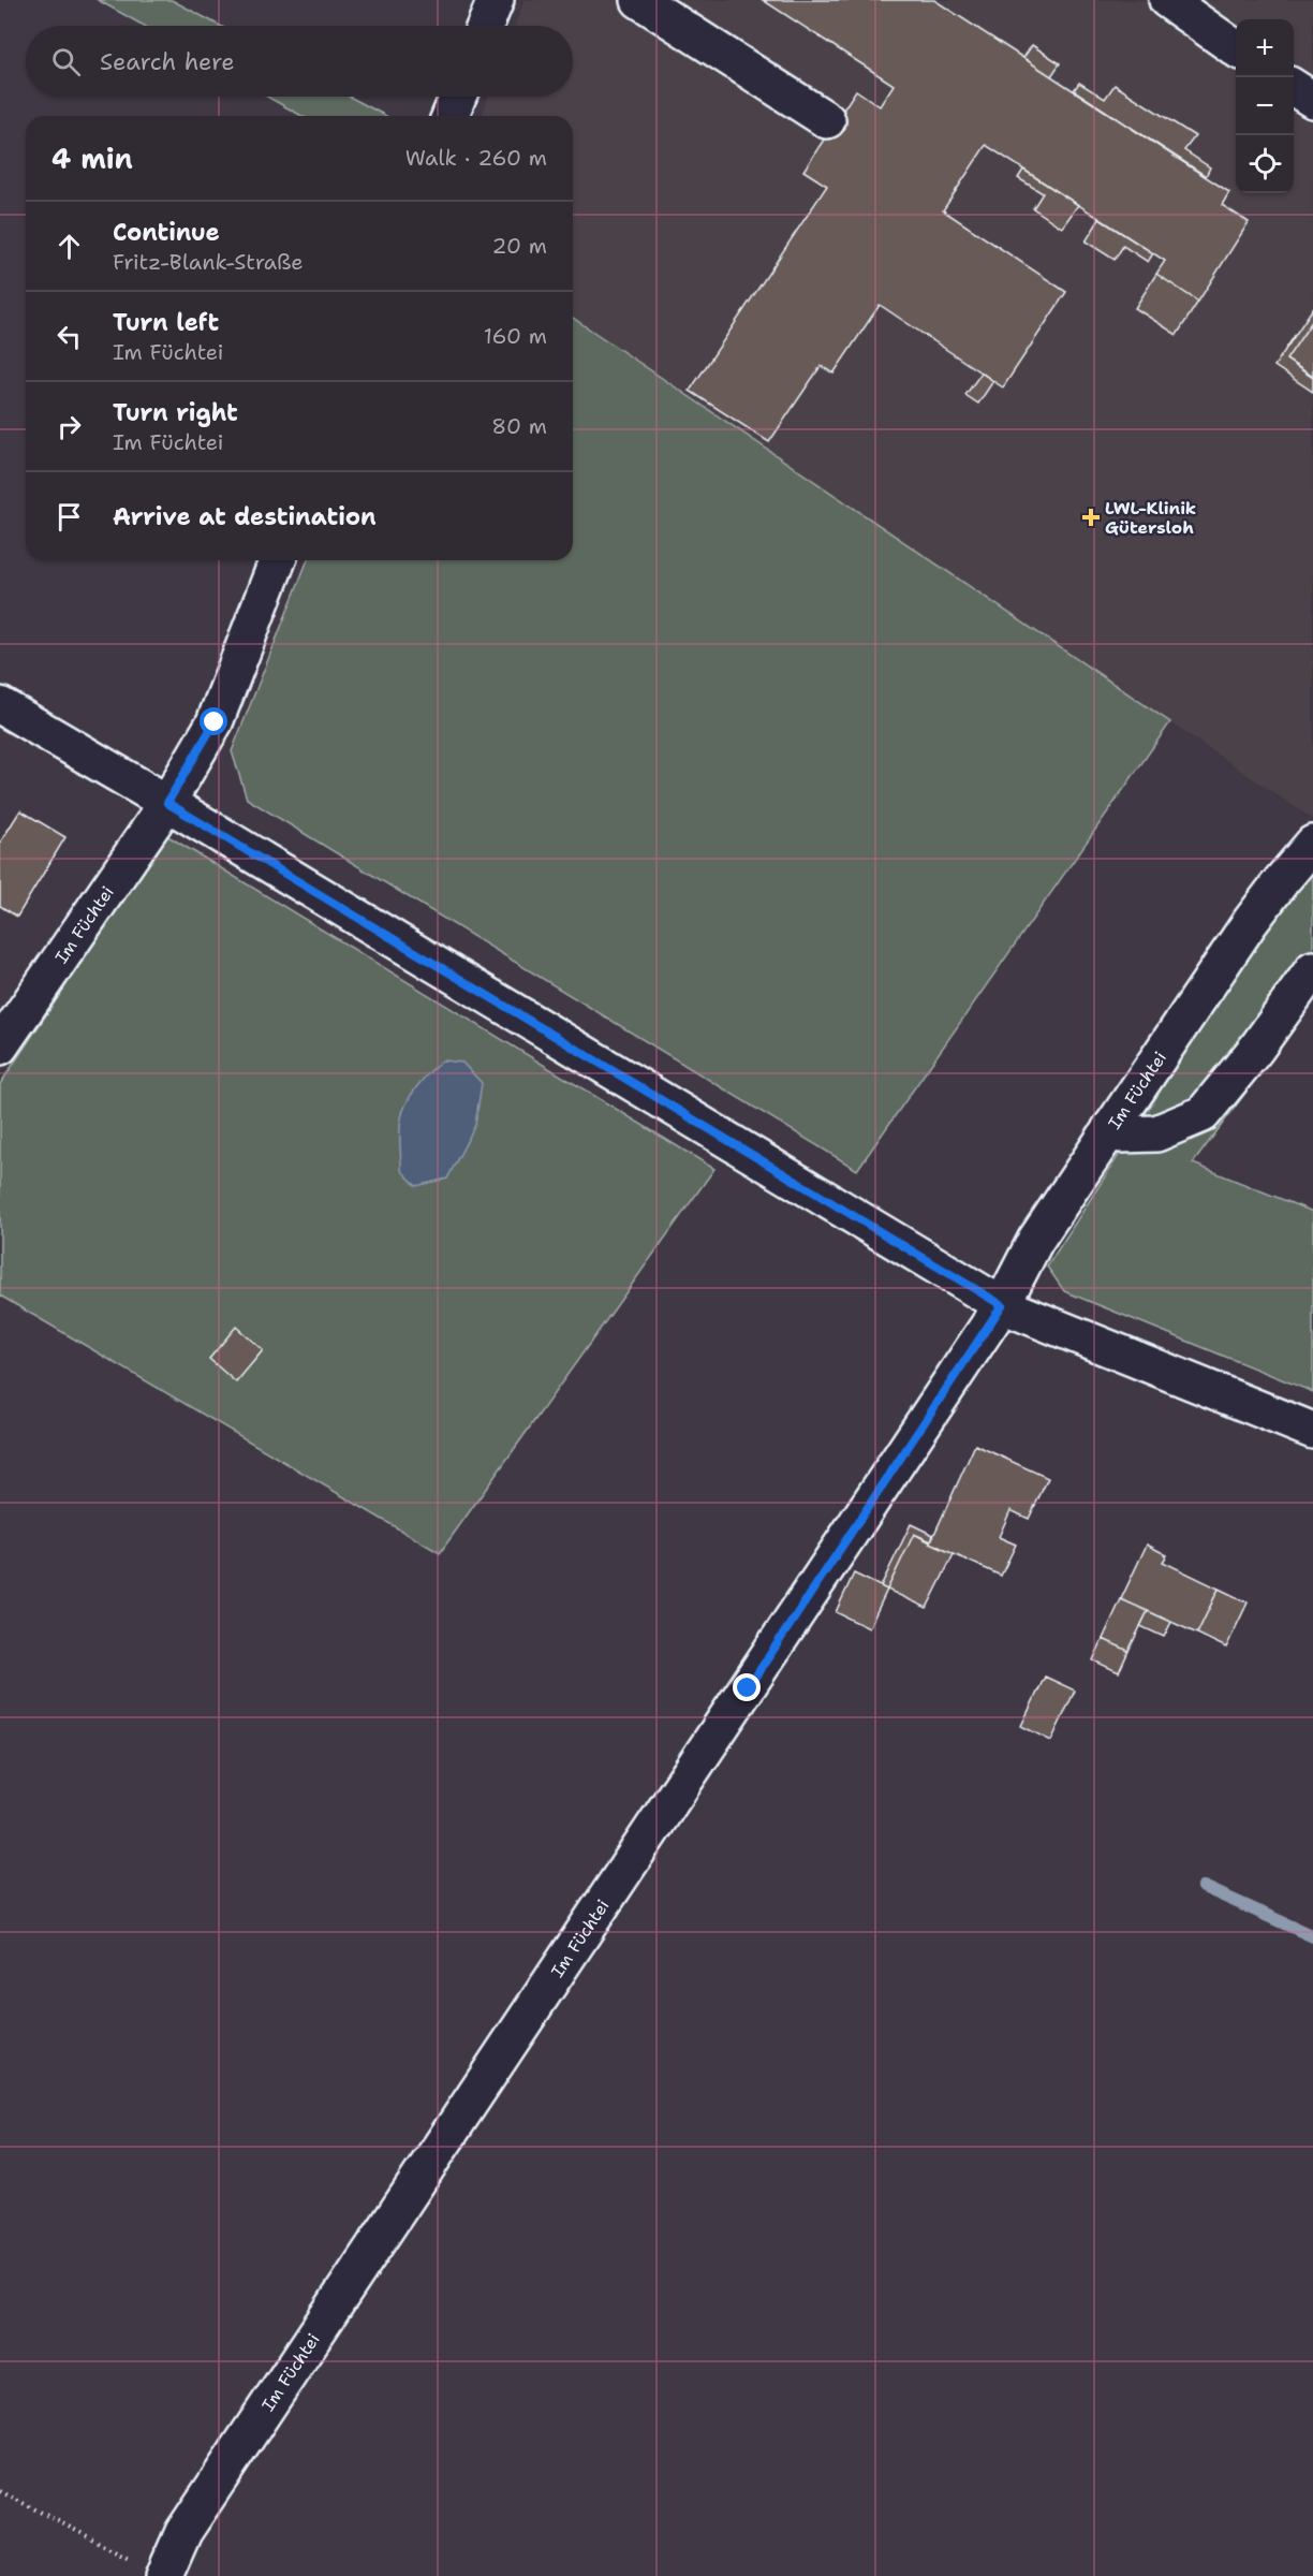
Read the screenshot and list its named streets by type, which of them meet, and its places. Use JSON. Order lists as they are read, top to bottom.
{
  "streets": {
    "street": ["Im Füchtei"]
  },
  "places": {
    "health": ["LWL-Klinik Gütersloh"]
  },
  "page": {
    "map_buttons": ["+", "−"],
    "search": "Search here",
    "heading": ["4 min", "Walk · 260 m"],
    "list": [
      ["Continue", "Fritz-Blank-Straße", "20 m"],
      ["Turn left", "Im Füchtei", "160 m"],
      ["Turn right", "Im Füchtei", "80 m"],
      "Arrive at destination"
    ]
  }
}
